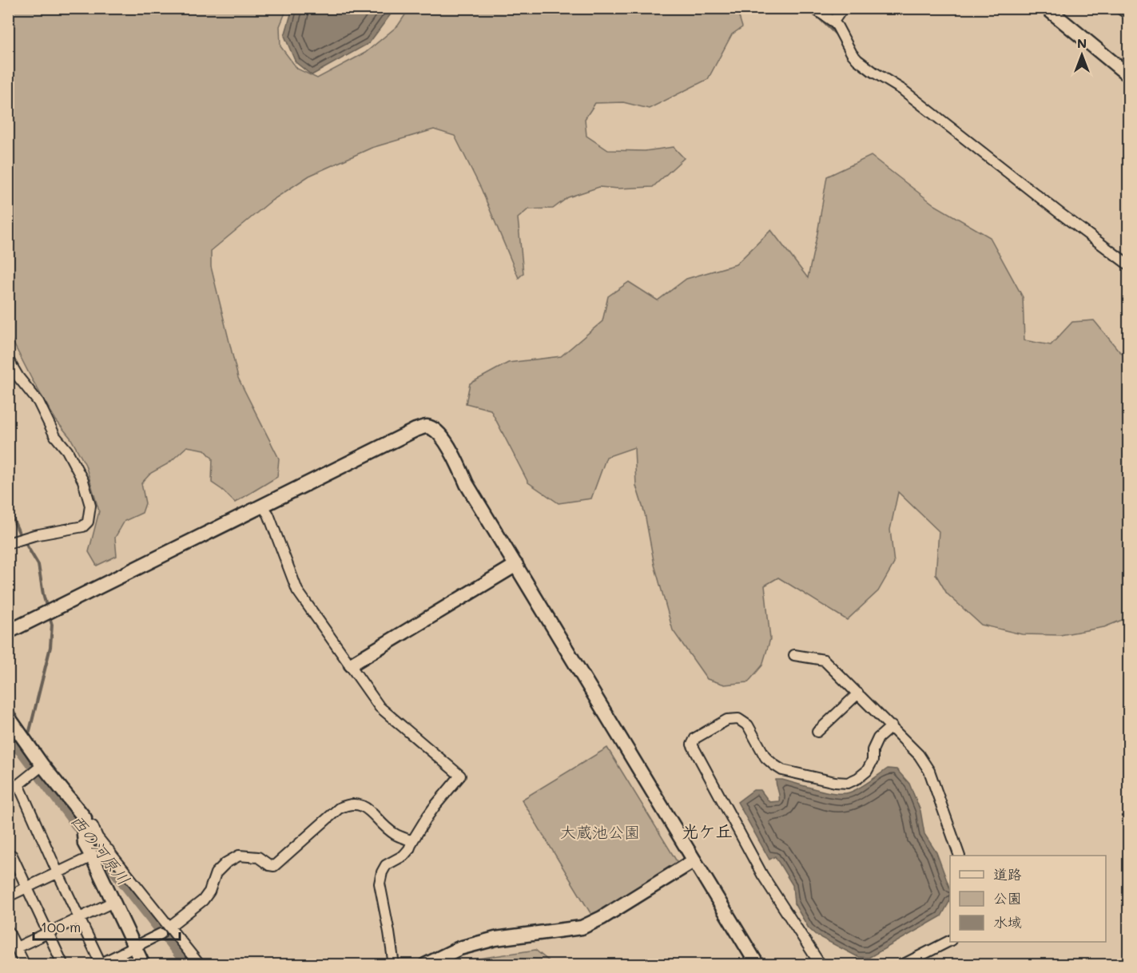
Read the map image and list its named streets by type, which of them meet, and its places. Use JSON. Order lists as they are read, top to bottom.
{
  "districts": ["光ケ丘"],
  "water": ["西の河原川"],
  "parks": ["大蔵池公園"],
  "legend": ["道路", "公園", "水域"],
  "scale_bar": "100 m",
  "north": "top"
}
